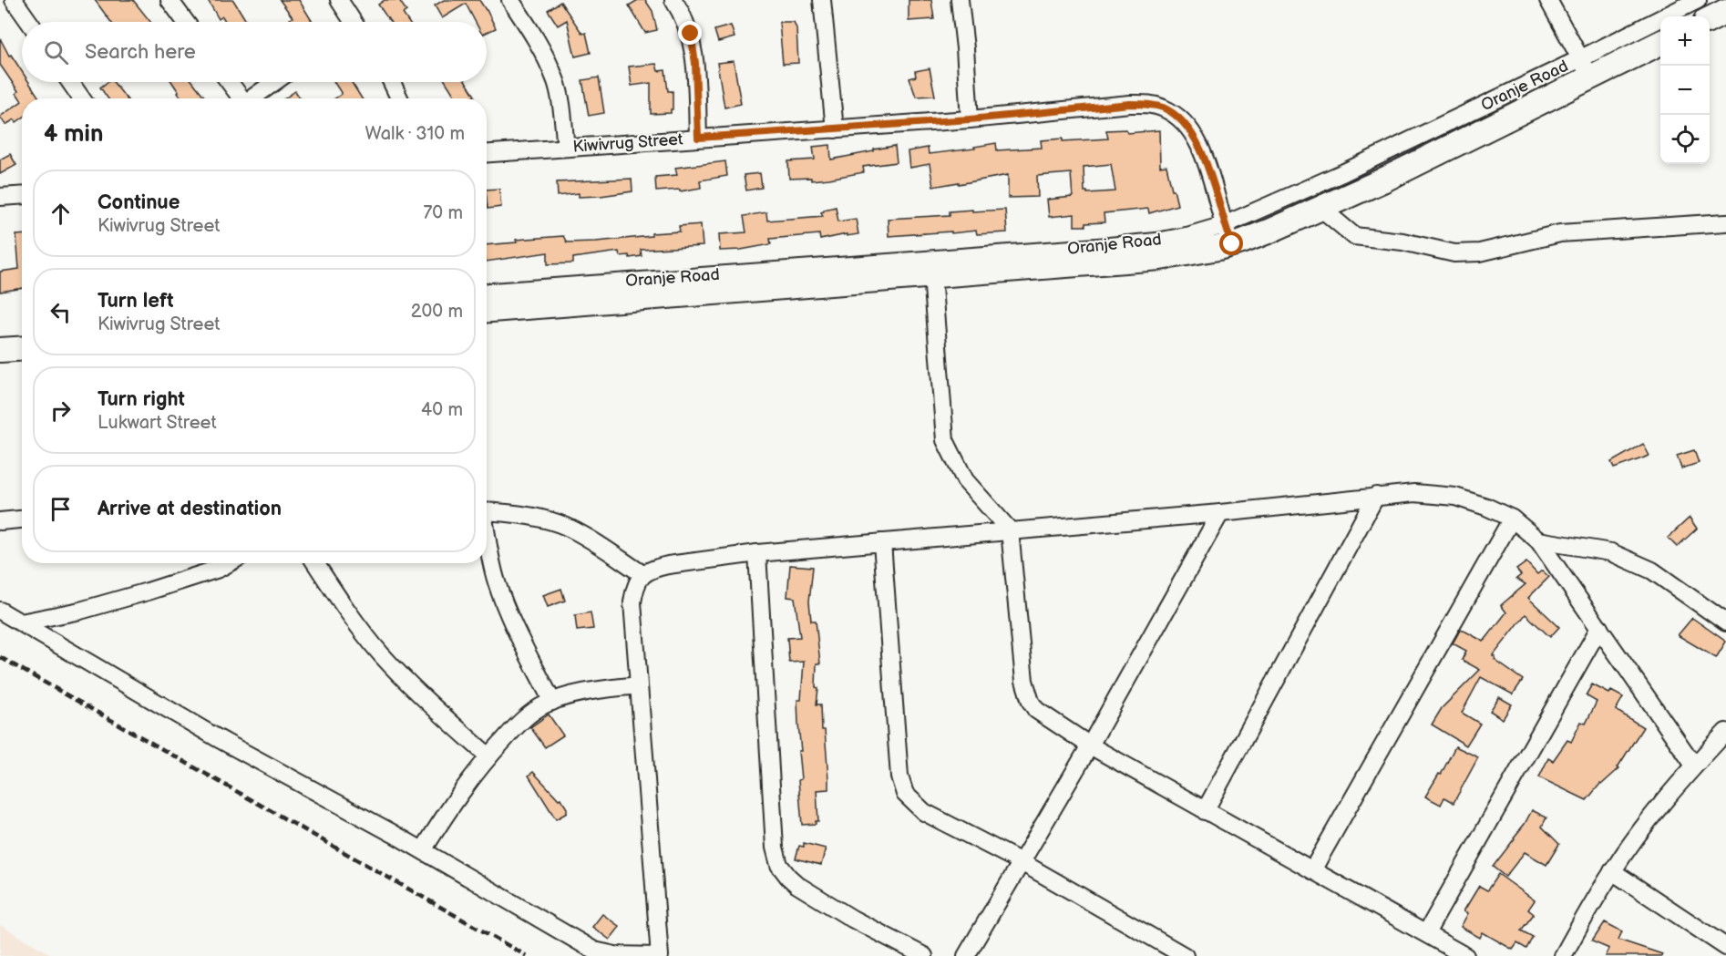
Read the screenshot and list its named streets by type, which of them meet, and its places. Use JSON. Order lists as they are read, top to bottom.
{
  "streets": {
    "street": ["Oranje Road", "Kiwivrug Street"]
  },
  "crossings": [
    ["Oranje Road", "Kiwivrug Street"]
  ],
  "page": {
    "map_buttons": ["+", "−"],
    "search": "Search here",
    "heading": ["4 min", "Walk · 310 m"],
    "list": [
      ["Continue", "Kiwivrug Street", "70 m"],
      ["Turn left", "Kiwivrug Street", "200 m"],
      ["Turn right", "Lukwart Street", "40 m"],
      "Arrive at destination"
    ]
  }
}
